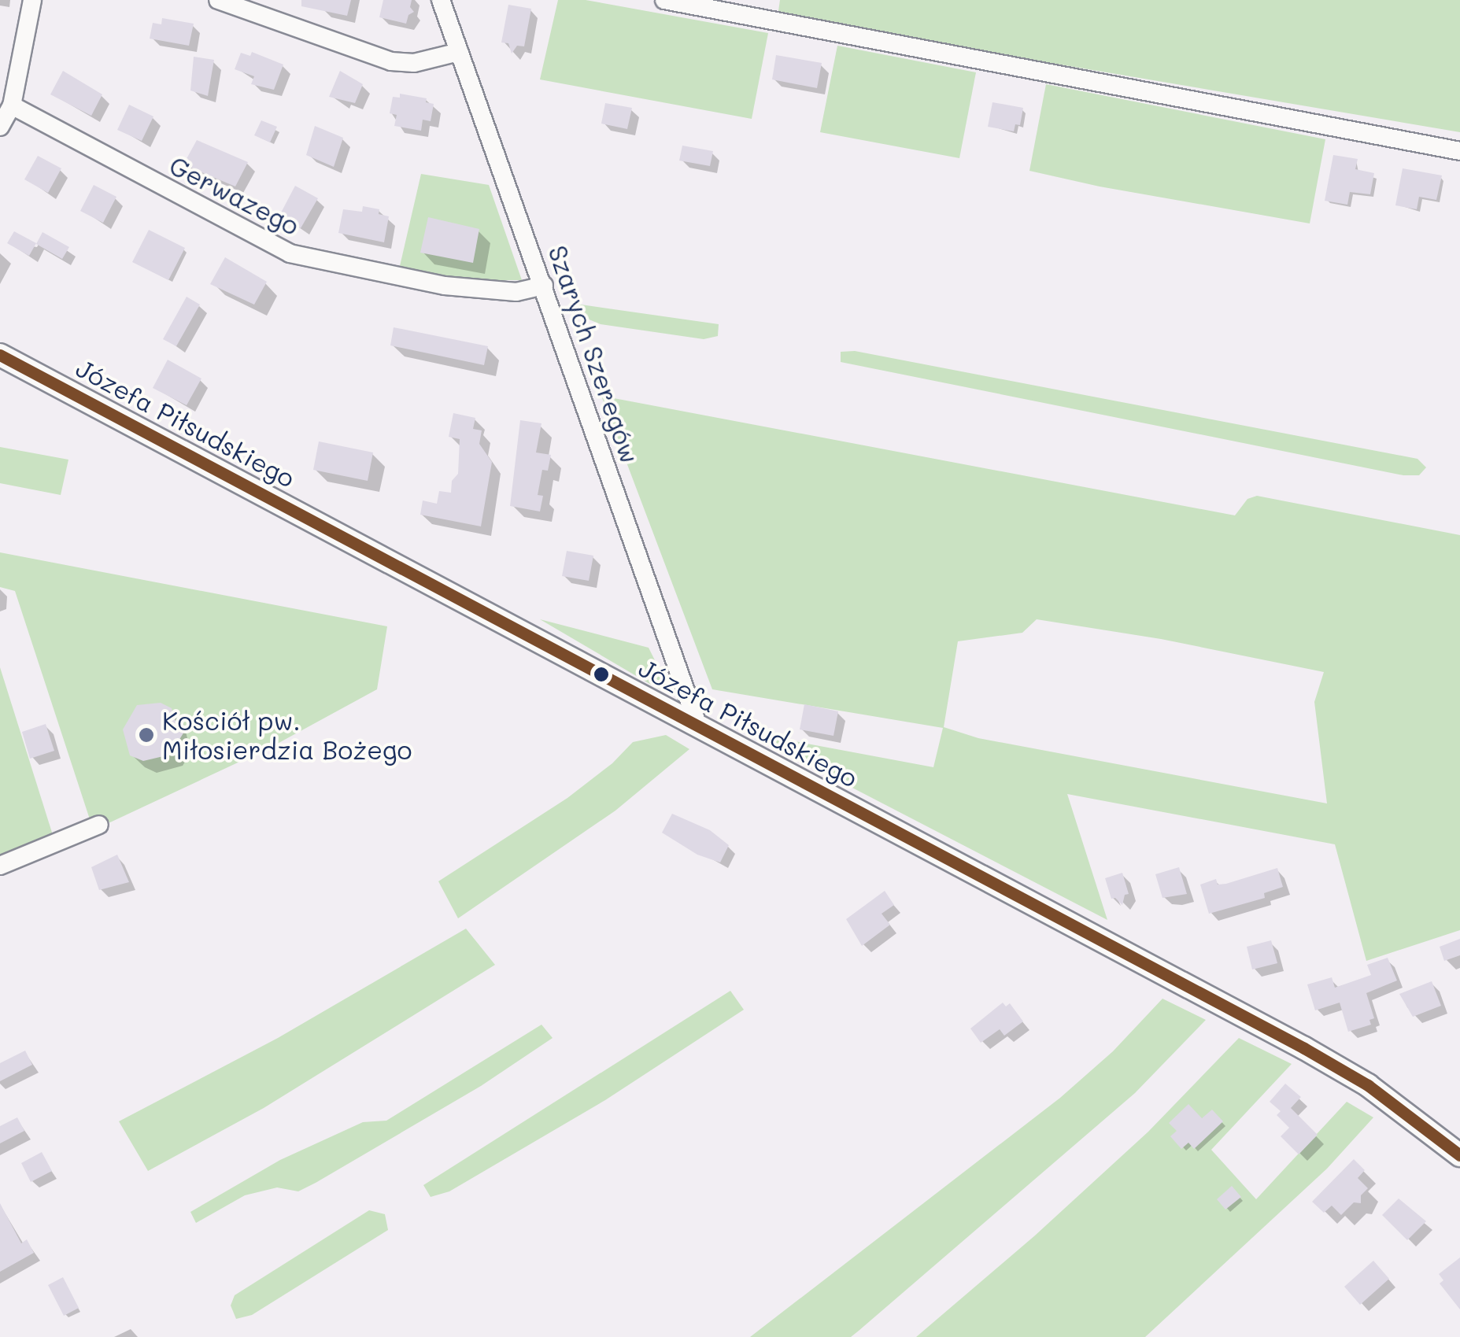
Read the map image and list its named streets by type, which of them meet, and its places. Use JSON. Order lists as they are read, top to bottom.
{
  "streets": {
    "street": ["Gerwazego", "Szarych Szeregów", "Józefa Piłsudskiego"]
  },
  "crossings": [
    ["Gerwazego", "Szarych Szeregów"],
    ["Szarych Szeregów", "Józefa Piłsudskiego"]
  ],
  "places": ["Kościół pw. Miłosierdzia Bożego"]
}
